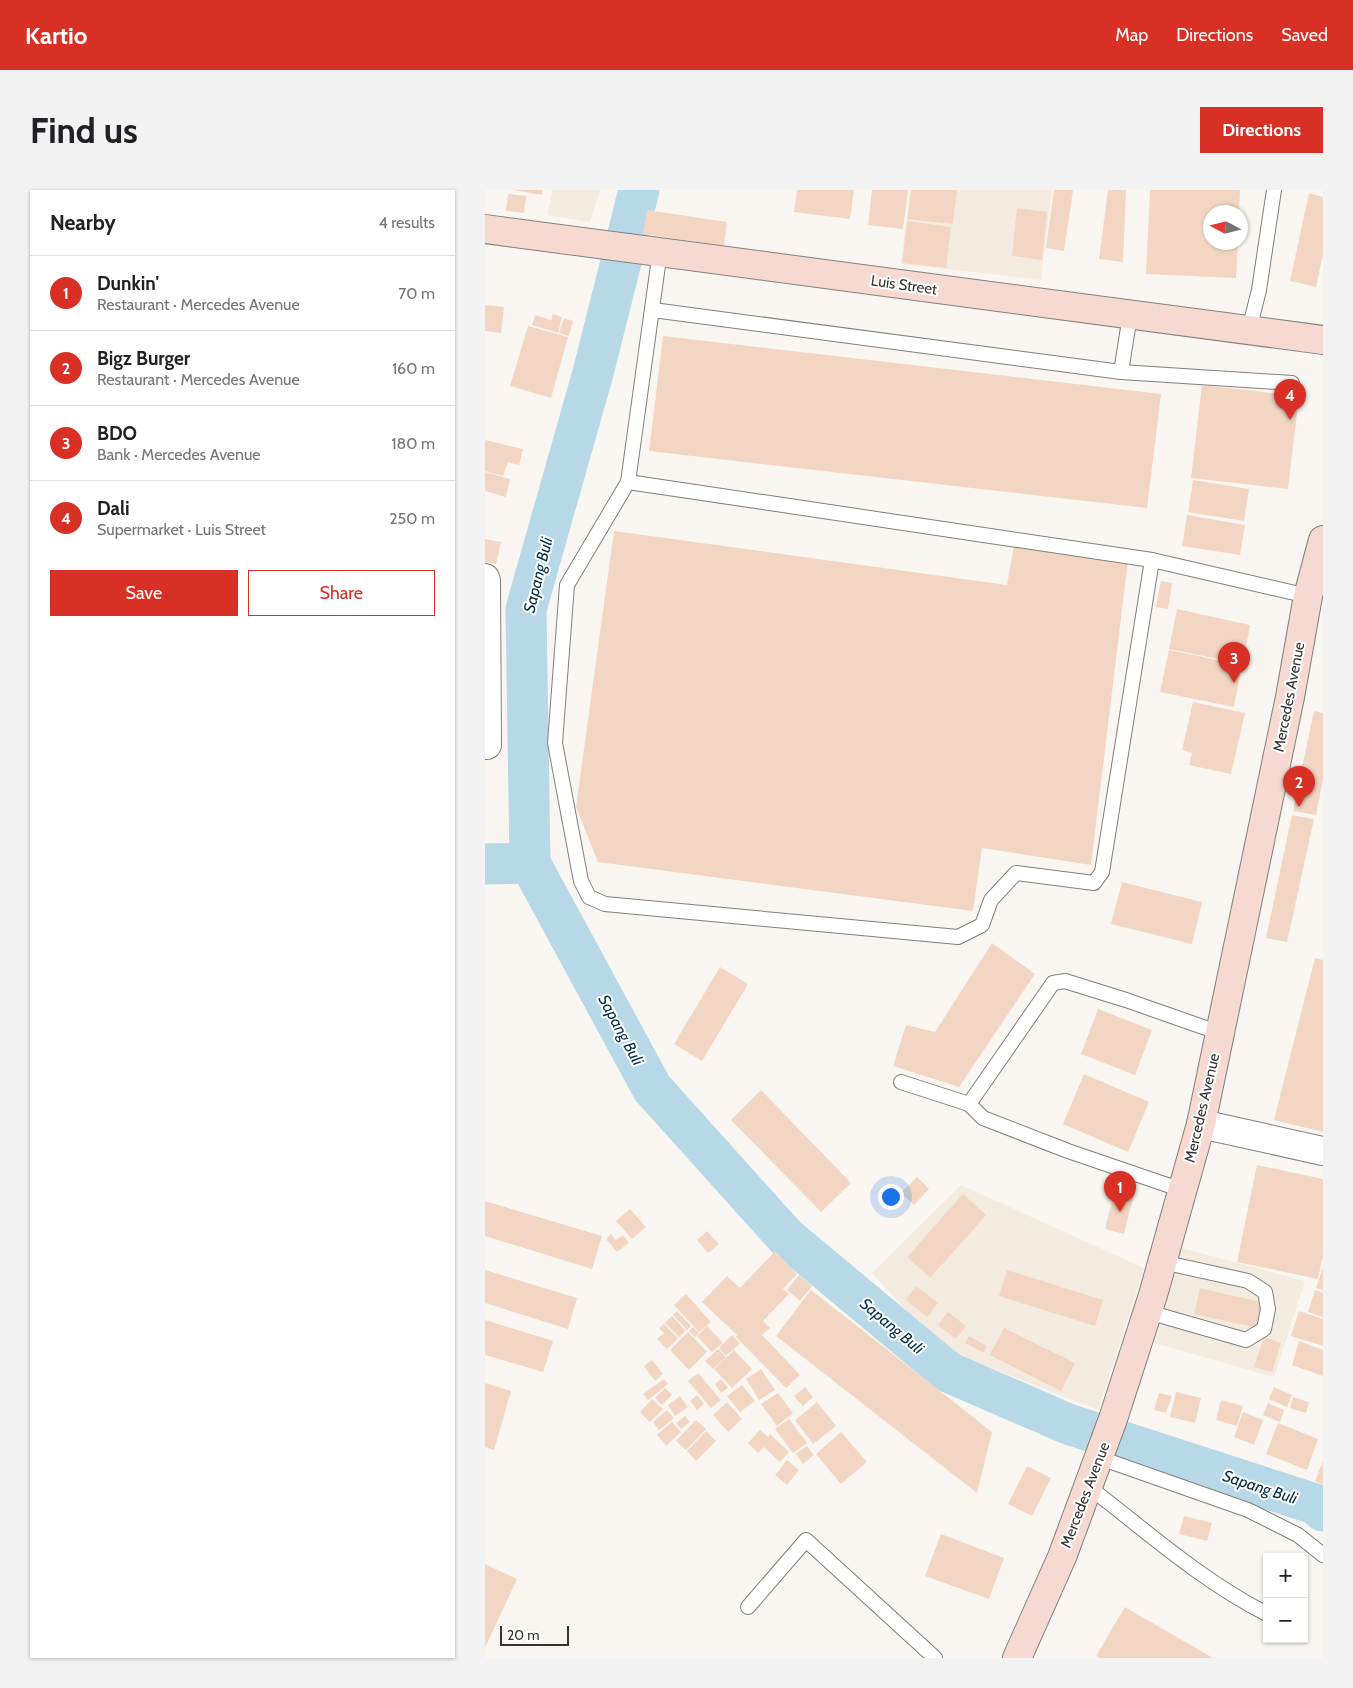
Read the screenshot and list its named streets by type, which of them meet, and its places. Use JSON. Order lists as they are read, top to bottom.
{
  "streets": {
    "main road": ["Luis Street", "Mercedes Avenue"]
  },
  "water": ["Sapang Buli"],
  "scale_bar": "20 m",
  "north": "left",
  "page": {
    "header": "Kartio",
    "nav": ["Map", "Directions", "Saved"],
    "buttons": [
      "Directions",
      ["Save", "Share"]
    ],
    "title": "Find us",
    "heading": ["Nearby", "4 results"],
    "list": [
      {
        "mark": "1",
        "name": "Dunkin'",
        "note": "Restaurant · Mercedes Avenue",
        "value": "70 m"
      },
      {
        "mark": "2",
        "name": "Bigz Burger",
        "note": "Restaurant · Mercedes Avenue",
        "value": "160 m"
      },
      {
        "mark": "3",
        "name": "BDO",
        "note": "Bank · Mercedes Avenue",
        "value": "180 m"
      },
      {
        "mark": "4",
        "name": "Dali",
        "note": "Supermarket · Luis Street",
        "value": "250 m"
      }
    ],
    "pins": [
      "4",
      "3",
      "2",
      "1"
    ],
    "map_buttons": ["+", "−"],
    "scale": "20 m"
  }
}
